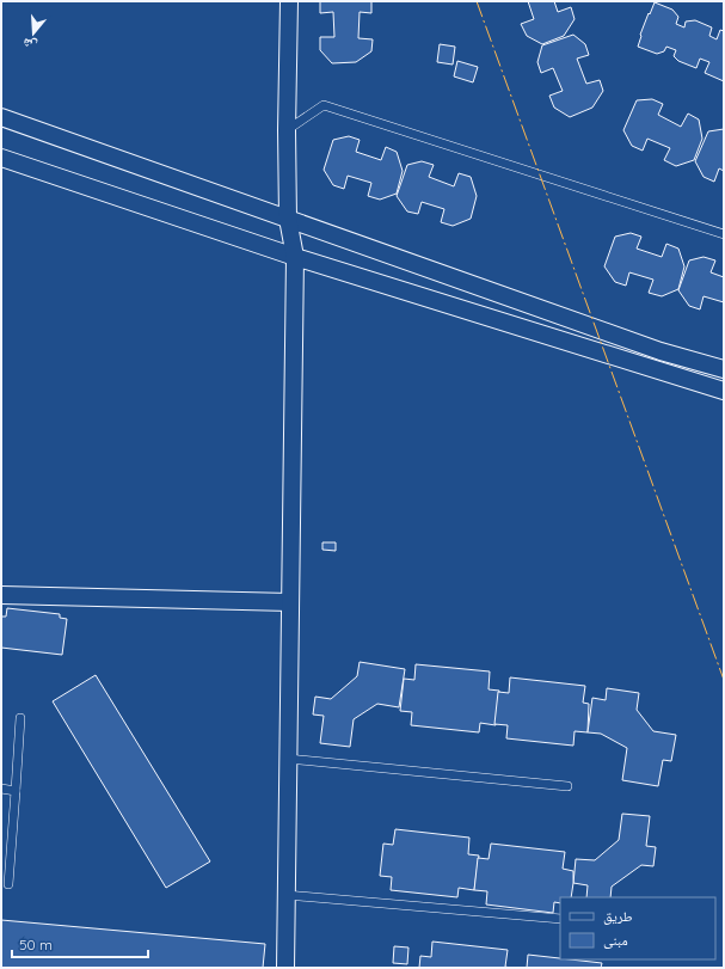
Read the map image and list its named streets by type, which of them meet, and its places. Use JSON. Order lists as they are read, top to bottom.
{
  "legend": ["طريق", "مبنى"],
  "scale_bar": "50 m",
  "north": "bottom"
}
